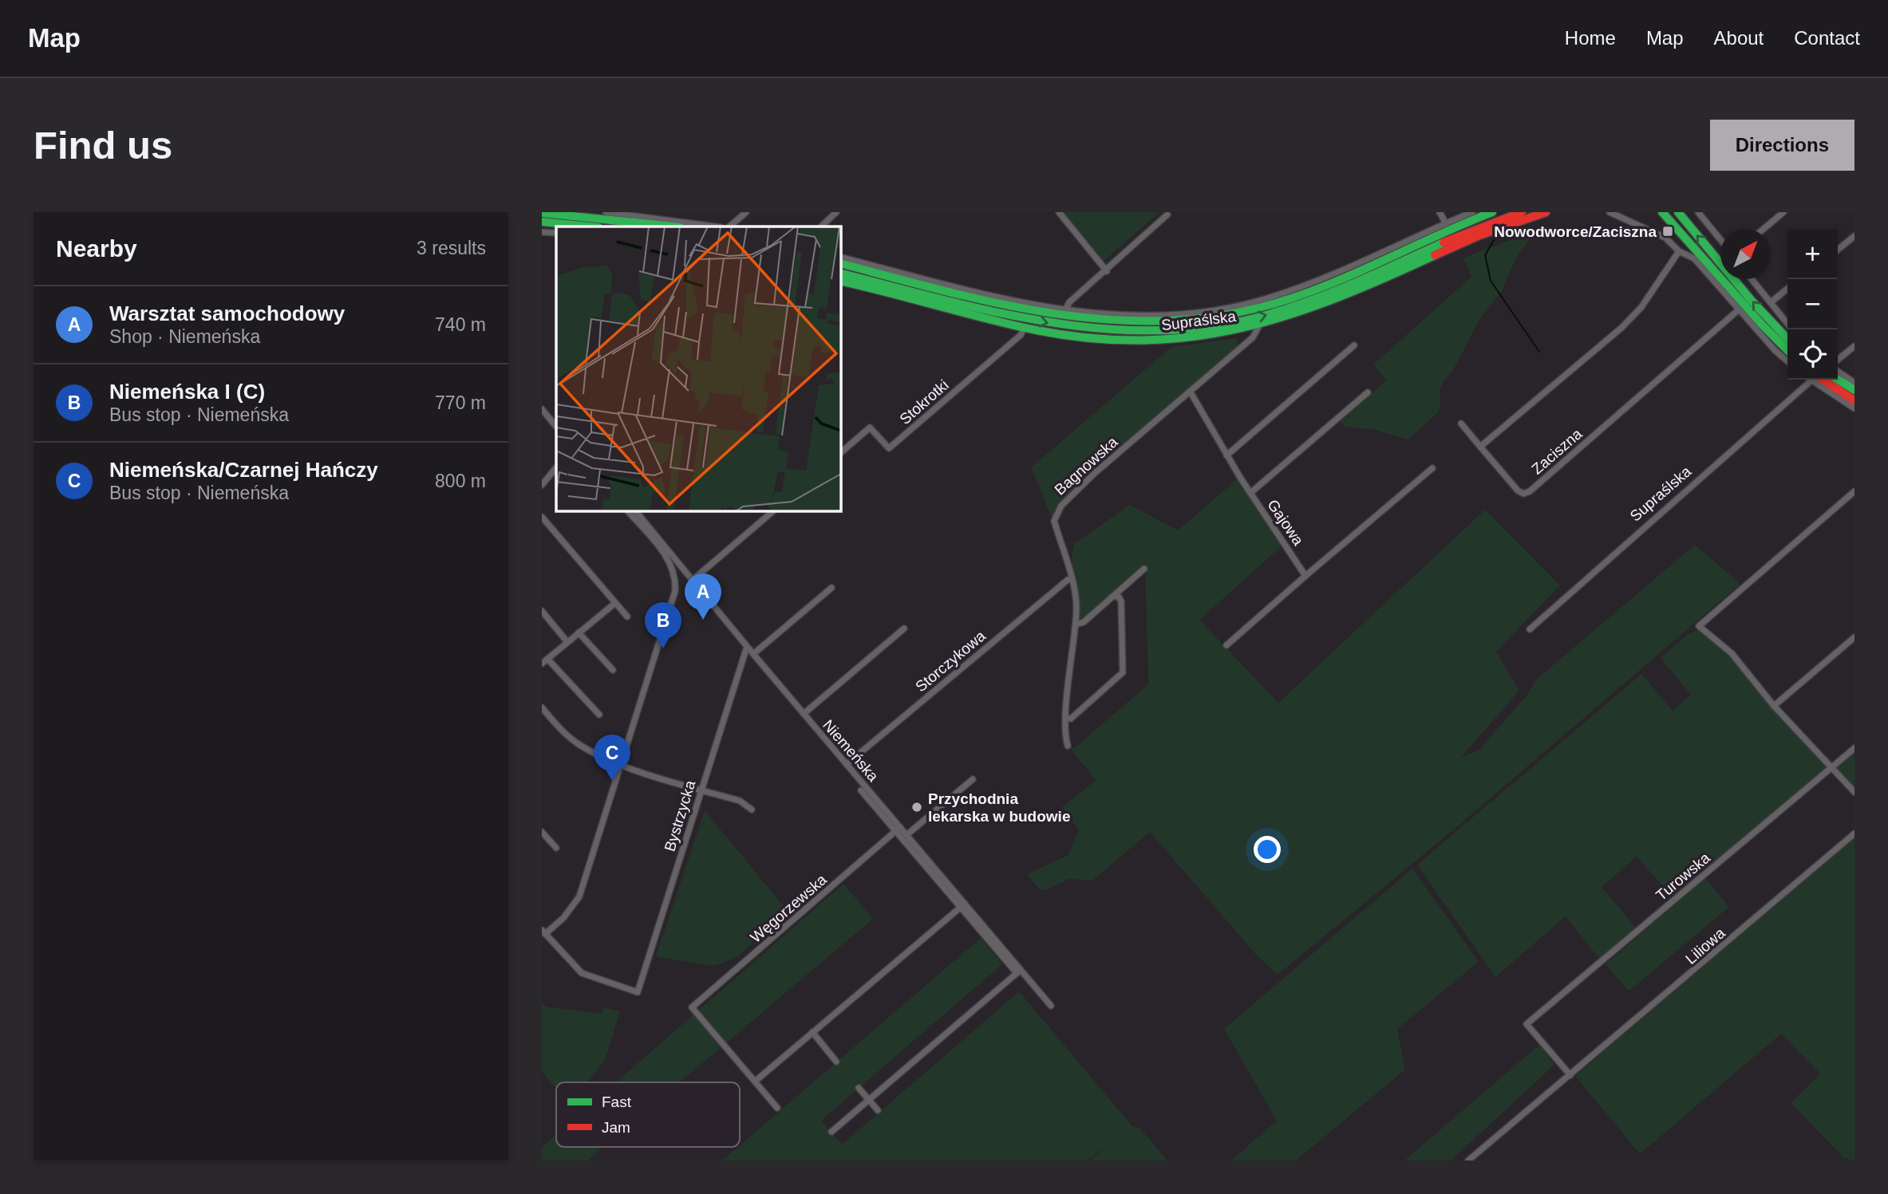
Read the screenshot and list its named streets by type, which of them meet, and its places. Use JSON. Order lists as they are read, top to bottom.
{
  "streets": {
    "main road": ["Supraślska"],
    "street": [
      "Stokrotki",
      "Zaciszna",
      "Bagnowska",
      "Gajowa",
      "Storczykowa",
      "Niemeńska",
      "Bystrzycka",
      "Turowska",
      "Węgorzewska",
      "Liliowa"
    ]
  },
  "crossings": [
    ["Supraślska", "Stokrotki"],
    ["Supraślska", "Bagnowska"],
    ["Bagnowska", "Gajowa"],
    ["Bagnowska", "Storczykowa"],
    ["Storczykowa", "Niemeńska"],
    ["Niemeńska", "Bystrzycka"],
    ["Niemeńska", "Węgorzewska"],
    ["Turowska", "Liliowa"]
  ],
  "places": {
    "transit": ["Nowodworce/Zaciszna"],
    "other": ["Przychodnia lekarska w budowie"]
  },
  "legend": ["Fast", "Jam"],
  "north": "top right",
  "page": {
    "header": "Map",
    "nav": [
      "Home",
      "Map",
      "About",
      "Contact"
    ],
    "buttons": "Directions",
    "title": "Find us",
    "heading": ["Nearby", "3 results"],
    "map_buttons": ["+", "−"],
    "list": [
      {
        "mark": "A",
        "name": "Warsztat samochodowy",
        "note": "Shop · Niemeńska",
        "value": "740 m"
      },
      {
        "mark": "B",
        "name": "Niemeńska I (C)",
        "note": "Bus stop · Niemeńska",
        "value": "770 m"
      },
      {
        "mark": "C",
        "name": "Niemeńska/Czarnej Hańczy",
        "note": "Bus stop · Niemeńska",
        "value": "800 m"
      }
    ],
    "pins": ["A", "B", "C"]
  }
}
